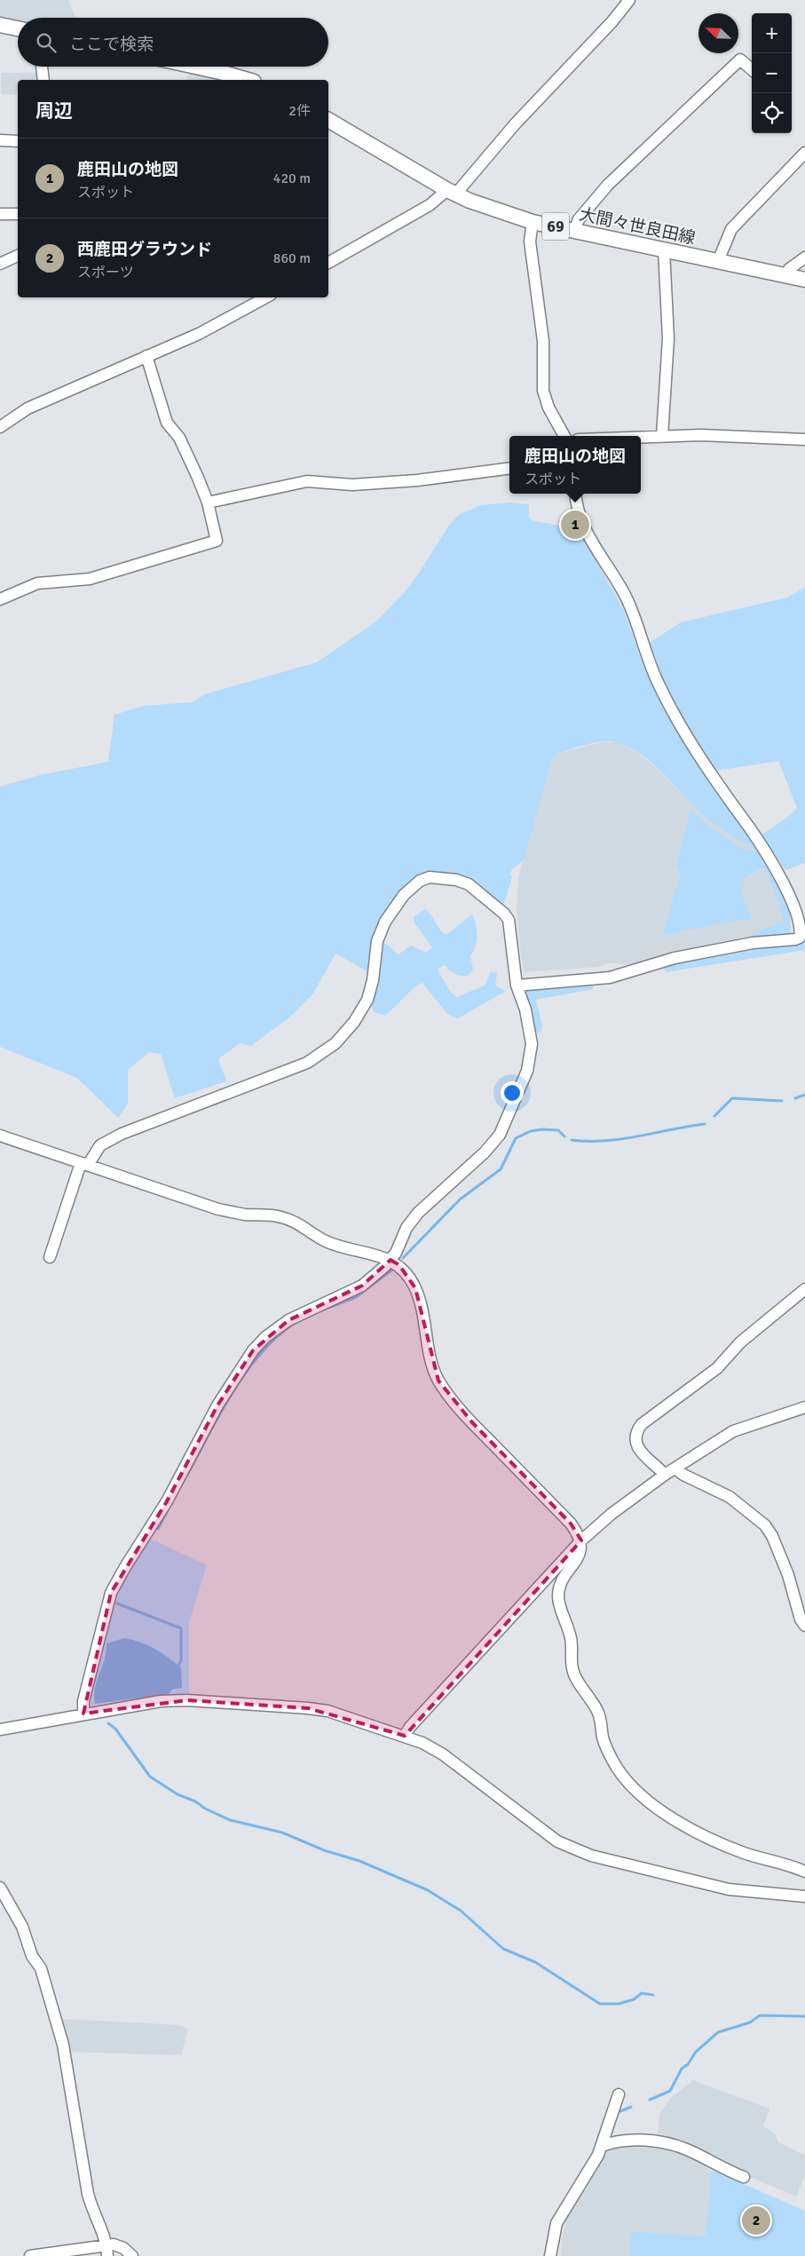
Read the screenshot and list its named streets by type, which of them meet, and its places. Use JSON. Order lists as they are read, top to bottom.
{
  "streets": {
    "main road": ["69", "大間々世良田線"]
  },
  "north": "top left",
  "page": {
    "map_buttons": ["+", "−"],
    "search": "ここで検索",
    "heading": ["周辺", "2件"],
    "list": [
      {
        "mark": "1",
        "name": "鹿田山の地図",
        "note": "スポット",
        "value": "420 m"
      },
      {
        "mark": "2",
        "name": "西鹿田グラウンド",
        "note": "スポーツ",
        "value": "860 m"
      }
    ],
    "popup": ["鹿田山の地図", "スポット"],
    "pins": ["1", "2"]
  }
}
